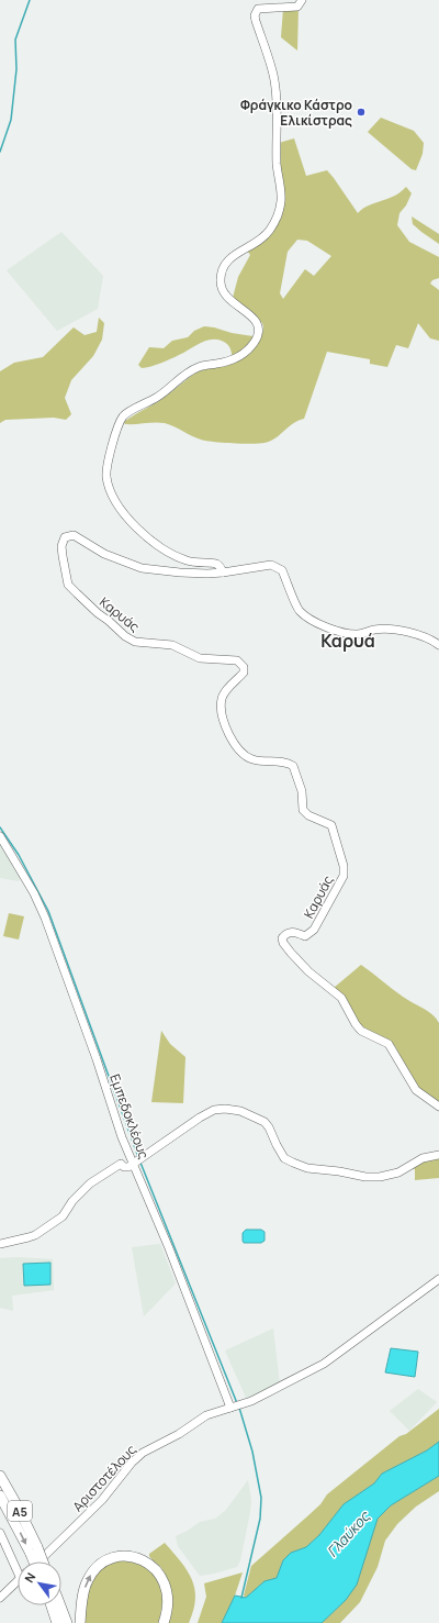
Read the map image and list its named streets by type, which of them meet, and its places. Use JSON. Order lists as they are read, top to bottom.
{
  "streets": {
    "highway": ["Α5"],
    "main road": ["Καρυάς", "Εμπεδοκλέους", "Αριστοτέλους"]
  },
  "crossings": [
    ["Εμπεδοκλέους", "Αριστοτέλους"]
  ],
  "districts": ["Καρυά"],
  "water": ["Γλαύκος"],
  "places": ["Φράγκικο Κάστρο Ελικίστρας"],
  "north": "top left"
}
